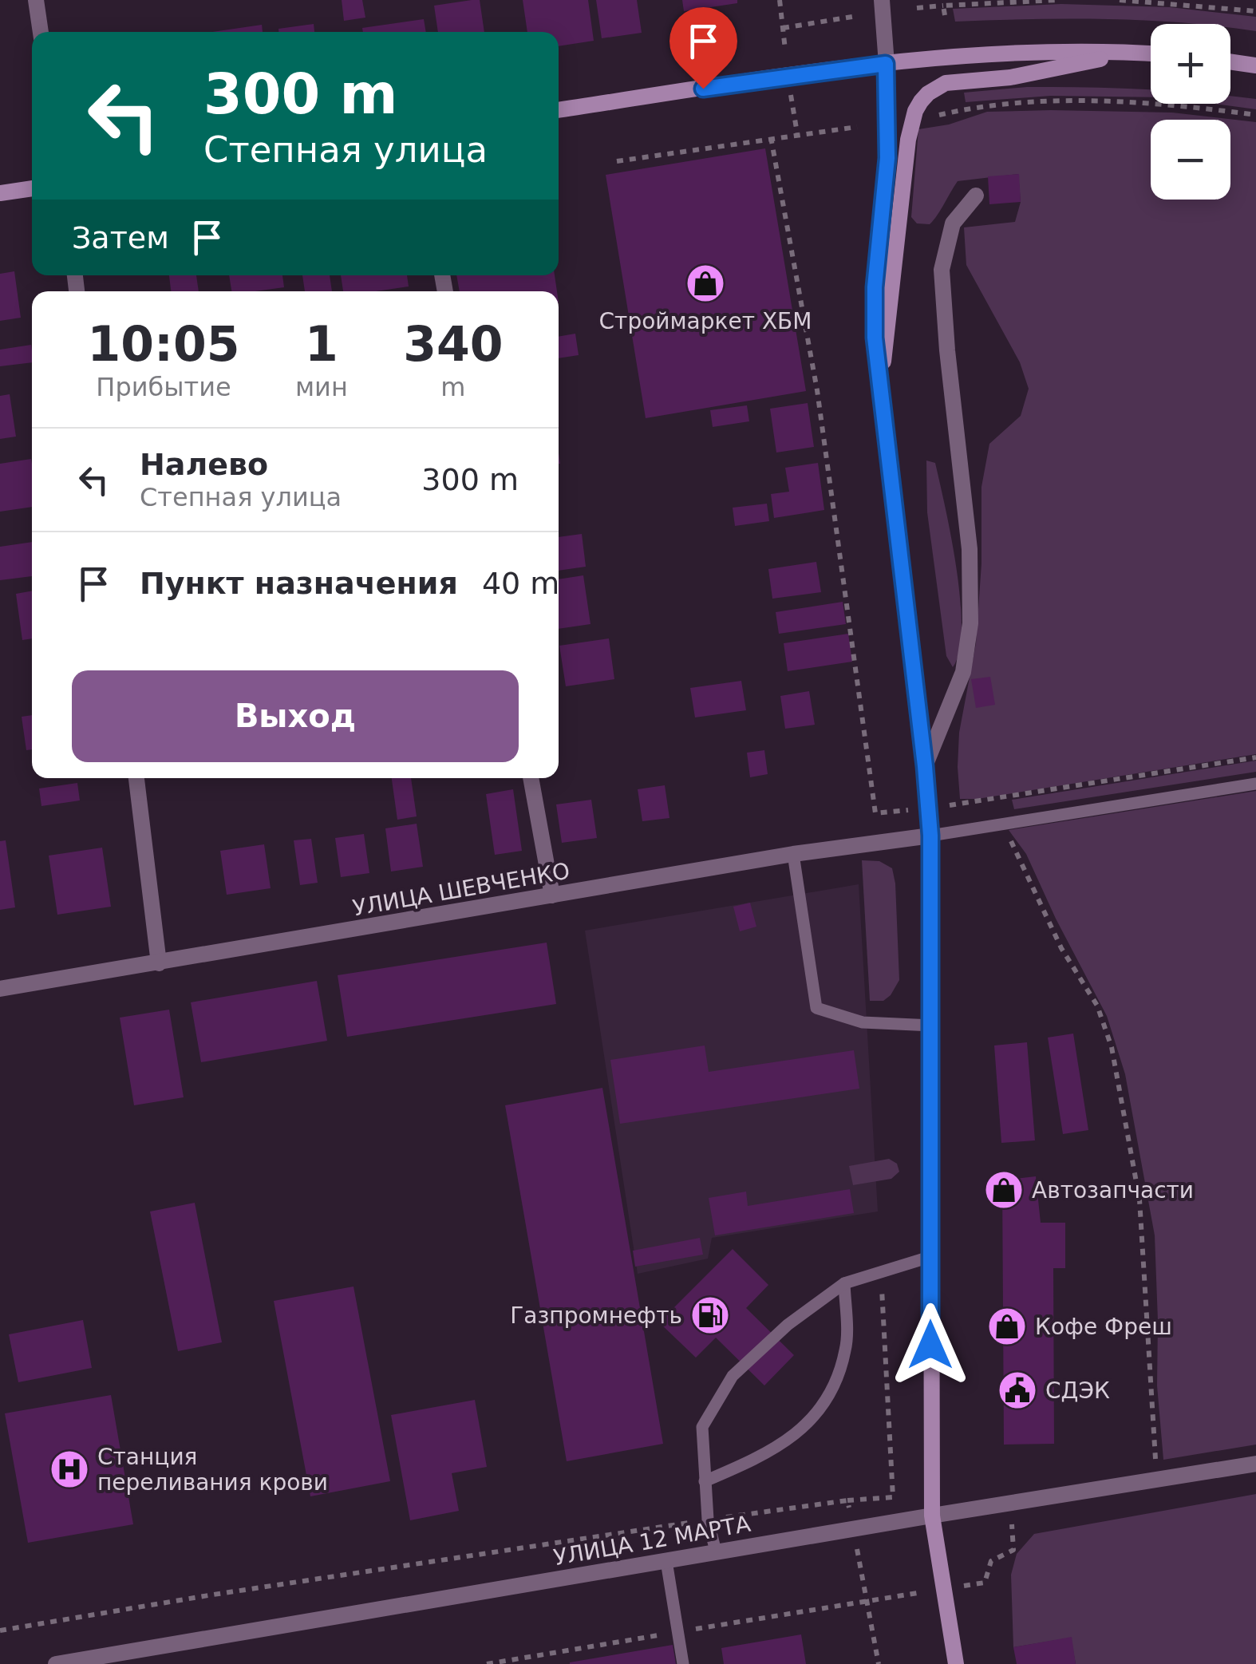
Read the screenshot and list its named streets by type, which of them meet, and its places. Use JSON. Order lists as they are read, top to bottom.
{
  "streets": {
    "street": ["УЛИЦА ШЕВЧЕНКО", "УЛИЦА 12 МАРТА"]
  },
  "places": {
    "shop": ["Строймаркет ХБМ", "Автозапчасти", "Кофе Фреш"],
    "fuel station": ["Газпромнефть"],
    "public building": ["СДЭК"],
    "hospital": ["Станция переливания крови"]
  },
  "page": {
    "map_buttons": ["+", "−"],
    "turn": ["300 m", "Степная улица"],
    "then": "Затем",
    "eta": [
      "10:05",
      "Прибытие",
      "1",
      "мин",
      "340",
      "m"
    ],
    "list": [
      {
        "name": "Налево",
        "note": "Степная улица",
        "value": "300 m"
      },
      {
        "name": "Пункт назначения",
        "value": "40 m"
      }
    ],
    "buttons": "Выход"
  }
}
